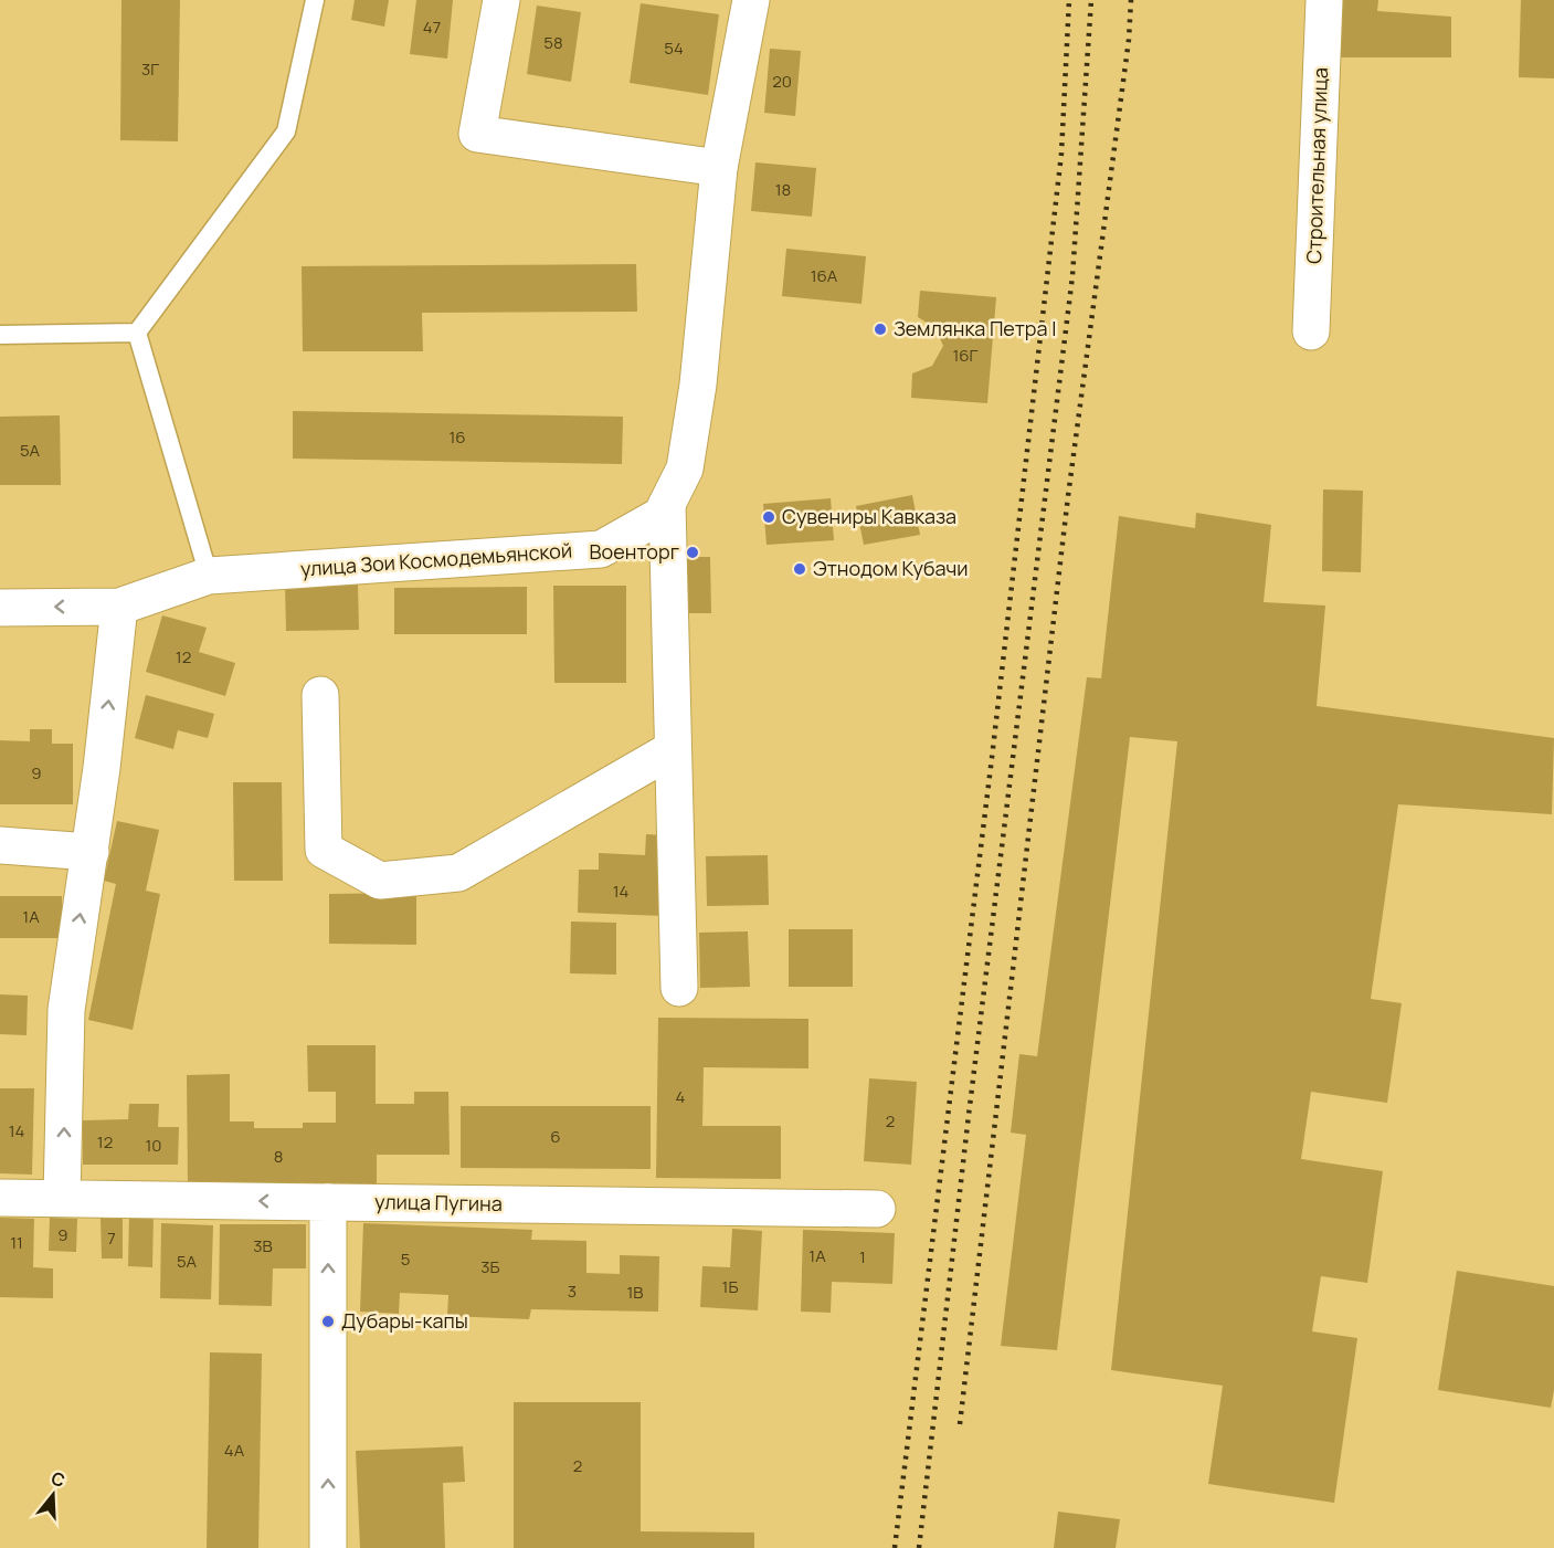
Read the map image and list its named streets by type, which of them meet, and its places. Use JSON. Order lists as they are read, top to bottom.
{
  "streets": {
    "street": ["Строительная улица", "улица Зои Космодемьянской", "улица Пугина"]
  },
  "places": [
    "Землянка Петра I",
    "Сувениры Кавказа",
    "Военторг",
    "Этнодом Кубачи",
    "Дубары-капы"
  ],
  "house_numbers": [
    "47",
    "58",
    "54",
    "3Г",
    "20",
    "18",
    "16А",
    "16Г",
    "16",
    "5А",
    "12",
    "9",
    "14",
    "1А",
    "4",
    "2",
    "14",
    "6",
    "12",
    "10",
    "8",
    "9",
    "7",
    "11",
    "3В",
    "1А",
    "1",
    "5",
    "5А",
    "3Б",
    "1Б",
    "3",
    "1В",
    "4А",
    "2"
  ],
  "north": "top"
}
